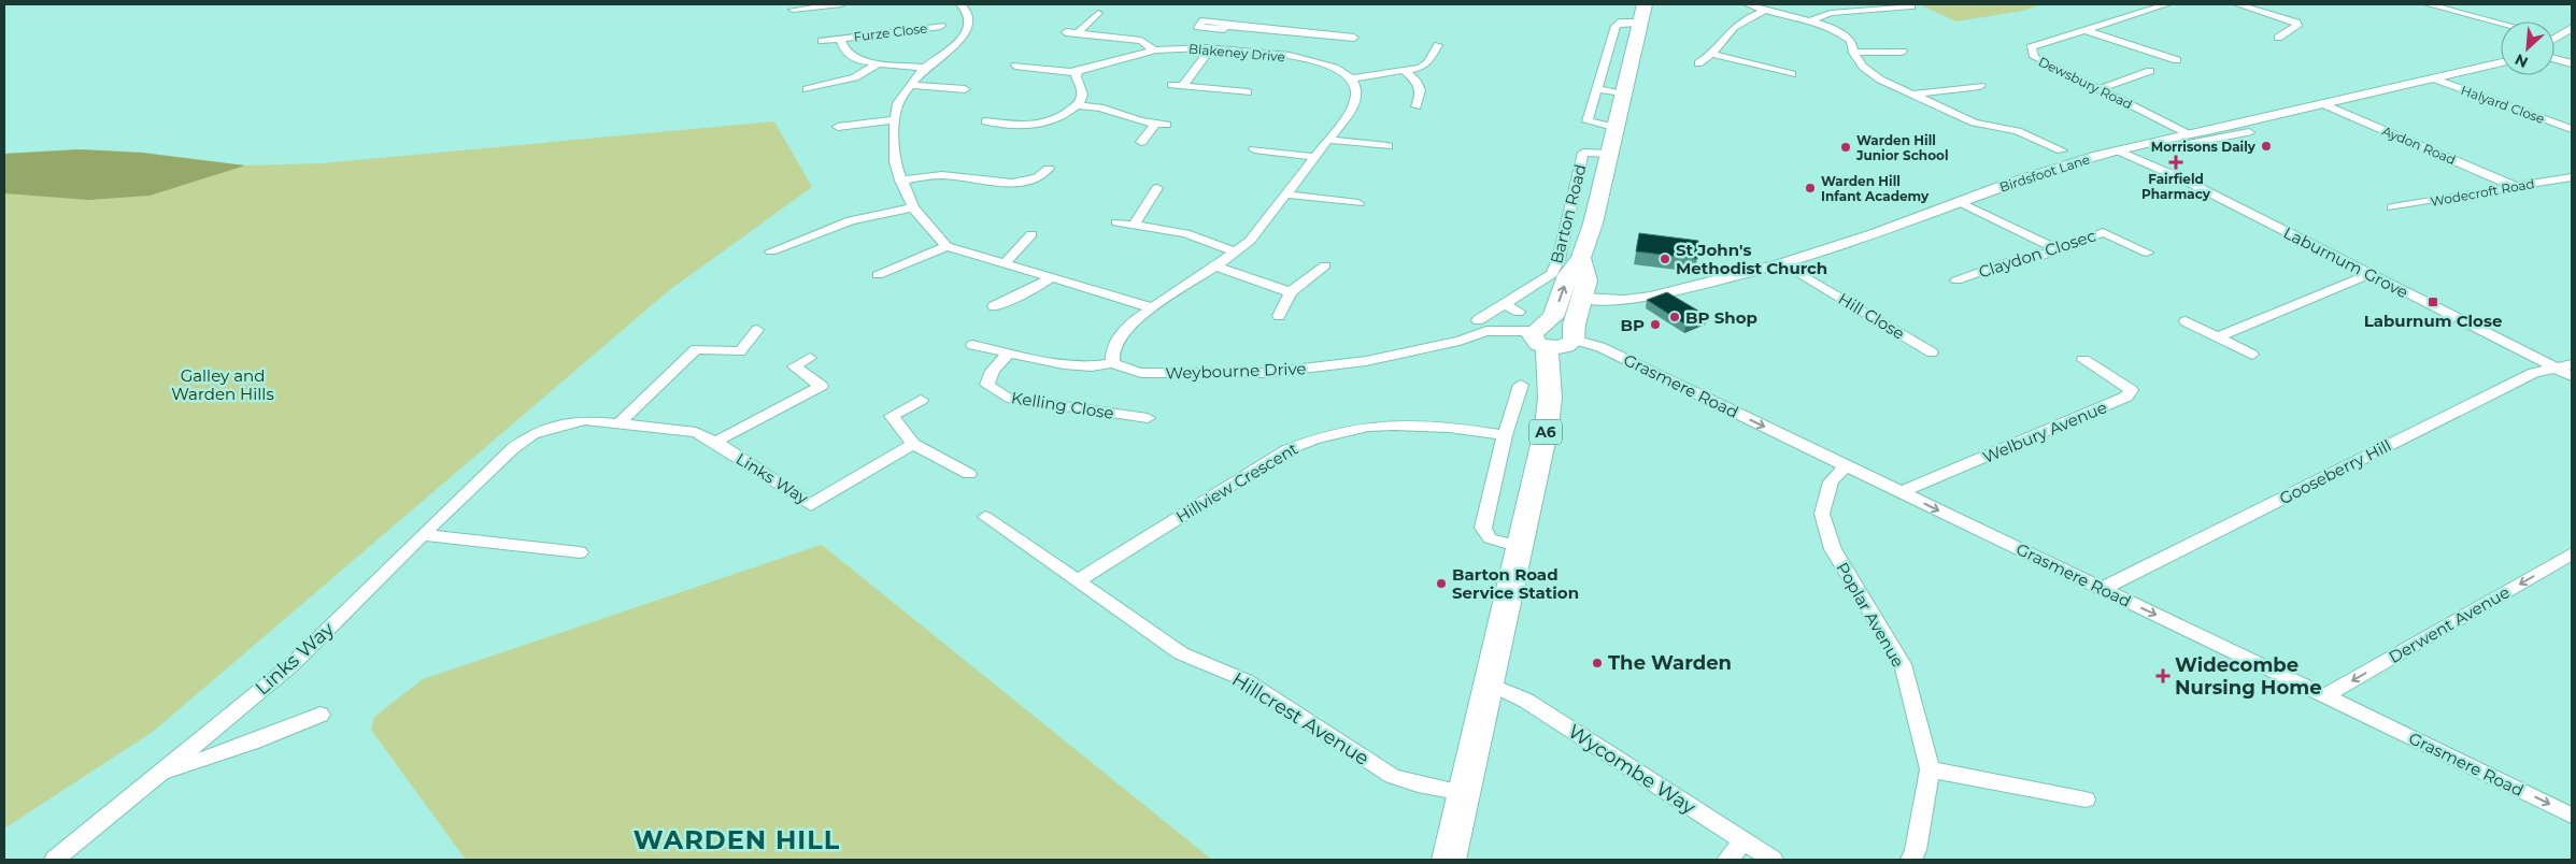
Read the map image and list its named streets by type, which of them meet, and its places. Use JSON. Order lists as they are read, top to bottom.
{
  "streets": {
    "highway": ["Barton Road", "A6"],
    "street": [
      "Furze Close",
      "Blakeney Drive",
      "Dewsbury Road",
      "Halyard Close",
      "Aydon Road",
      "Birdsfoot Lane",
      "Wodecroft Road",
      "Claydon Closec",
      "Laburnum Grove",
      "Hill Close",
      "Weybourne Drive",
      "Grasmere Road",
      "Kelling Close",
      "Welbury Avenue",
      "Gooseberry Hill",
      "Links Way",
      "Hillview Crescent",
      "Poplar Avenue",
      "Derwent Avenue",
      "Hillcrest Avenue",
      "Wycombe Way"
    ]
  },
  "crossings": [
    ["Dewsbury Road", "Birdsfoot Lane"],
    ["Halyard Close", "Birdsfoot Lane"],
    ["Aydon Road", "Birdsfoot Lane"],
    ["Aydon Road", "Wodecroft Road"],
    ["Birdsfoot Lane", "Barton Road"],
    ["Birdsfoot Lane", "Laburnum Grove"],
    ["Birdsfoot Lane", "Hill Close"],
    ["Barton Road", "Weybourne Drive"],
    ["Barton Road", "Grasmere Road"],
    ["Barton Road", "A6"],
    ["Laburnum Grove", "Gooseberry Hill"],
    ["Weybourne Drive", "Kelling Close"],
    ["Weybourne Drive", "A6"],
    ["Grasmere Road", "Welbury Avenue"],
    ["Grasmere Road", "Gooseberry Hill"],
    ["Grasmere Road", "Poplar Avenue"],
    ["Grasmere Road", "Derwent Avenue"],
    ["A6", "Hillcrest Avenue"],
    ["A6", "Wycombe Way"],
    ["Hillview Crescent", "Hillcrest Avenue"]
  ],
  "one_way": ["Grasmere Road", "Derwent Avenue"],
  "districts": ["WARDEN HILL"],
  "parks": ["Galley and Warden Hills"],
  "places": {
    "other": [
      "Morrisons Daily",
      "Warden Hill Junior School",
      "Warden Hill Infant Academy",
      "St John's Methodist Church",
      "BP Shop",
      "BP",
      "Barton Road Service Station",
      "The Warden"
    ],
    "health": ["Fairfield Pharmacy", "Widecombe Nursing Home"],
    "transit": ["Laburnum Close"]
  },
  "north": "bottom left"
}
